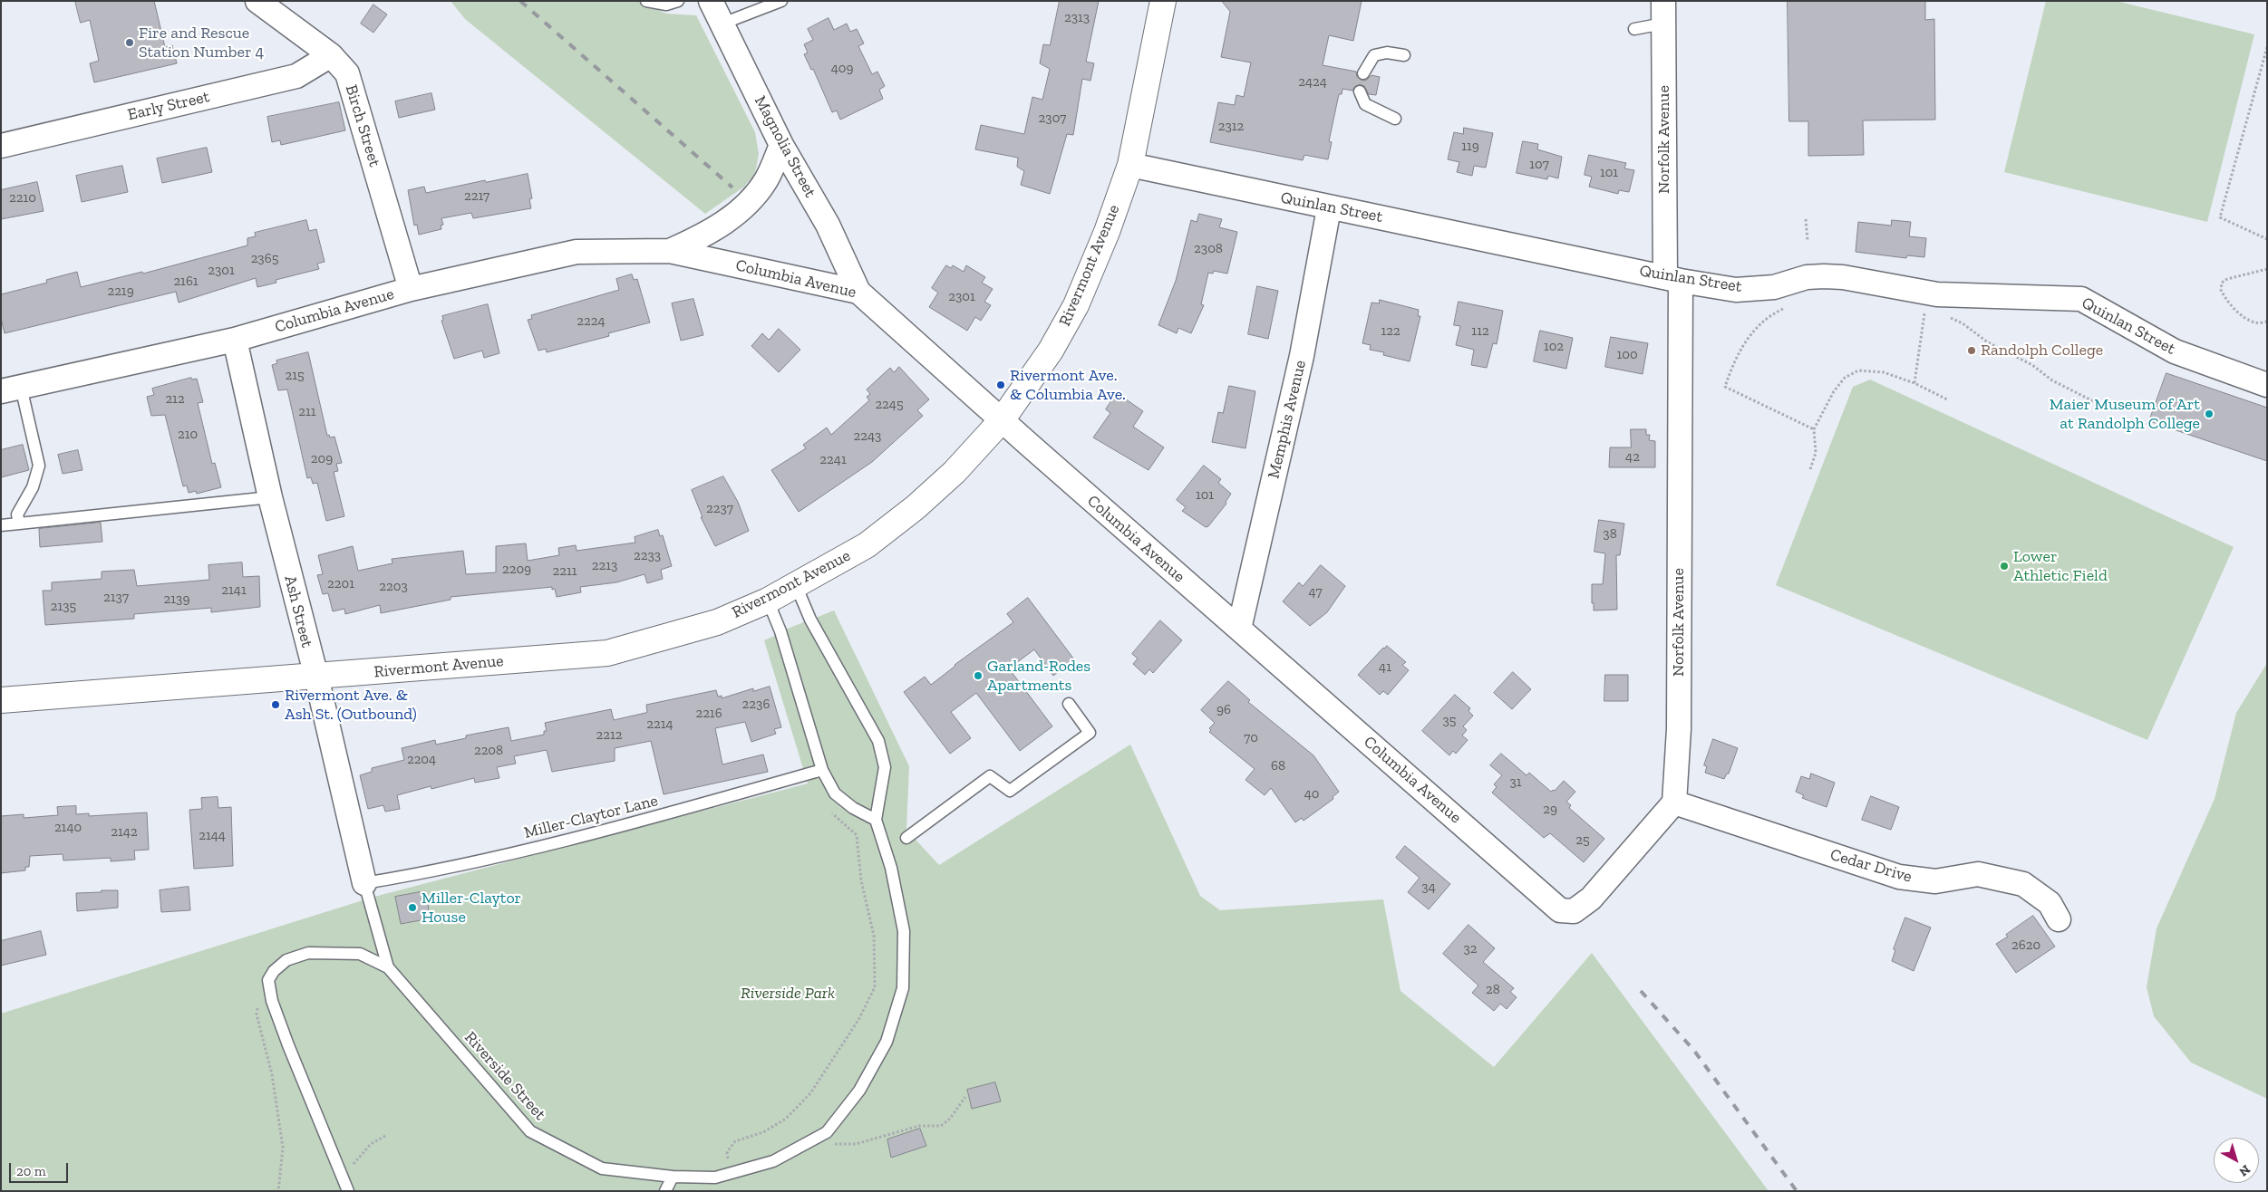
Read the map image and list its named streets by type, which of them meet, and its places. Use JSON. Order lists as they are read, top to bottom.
{
  "streets": {
    "main road": ["Rivermont Avenue"],
    "street": [
      "Early Street",
      "Birch Street",
      "Norfolk Avenue",
      "Magnolia Street",
      "Quinlan Street",
      "Columbia Avenue",
      "Memphis Avenue",
      "Ash Street",
      "Cedar Drive"
    ],
    "lane": ["Miller-Claytor Lane", "Riverside Street"]
  },
  "crossings": [
    ["Early Street", "Birch Street"],
    ["Birch Street", "Columbia Avenue"],
    ["Norfolk Avenue", "Quinlan Street"],
    ["Norfolk Avenue", "Columbia Avenue"],
    ["Norfolk Avenue", "Cedar Drive"],
    ["Magnolia Street", "Columbia Avenue"],
    ["Quinlan Street", "Rivermont Avenue"],
    ["Quinlan Street", "Memphis Avenue"],
    ["Rivermont Avenue", "Columbia Avenue"],
    ["Rivermont Avenue", "Ash Street"],
    ["Columbia Avenue", "Memphis Avenue"],
    ["Columbia Avenue", "Ash Street"],
    ["Columbia Avenue", "Cedar Drive"],
    ["Ash Street", "Miller-Claytor Lane"],
    ["Ash Street", "Riverside Street"],
    ["Miller-Claytor Lane", "Riverside Street"]
  ],
  "parks": ["Riverside Park"],
  "places": [
    "Fire and Rescue Station Number 4",
    "Randolph College",
    "Rivermont Ave. & Columbia Ave.",
    "Maier Museum of Art at Randolph College",
    "Lower Athletic Field",
    "Garland-Rodes Apartments",
    "Rivermont Ave. & Ash St. (Outbound)",
    "Miller-Claytor House"
  ],
  "house_numbers": [
    "2313",
    "409",
    "2424",
    "2307",
    "2312",
    "119",
    "107",
    "101",
    "2217",
    "2210",
    "2308",
    "2365",
    "2301",
    "2161",
    "2219",
    "2301",
    "2224",
    "122",
    "112",
    "102",
    "100",
    "215",
    "212",
    "2245",
    "211",
    "210",
    "2243",
    "42",
    "209",
    "2241",
    "101",
    "2237",
    "38",
    "2233",
    "2213",
    "2209",
    "2211",
    "2201",
    "2203",
    "2141",
    "47",
    "2137",
    "2139",
    "2135",
    "41",
    "2236",
    "96",
    "2216",
    "35",
    "2214",
    "2212",
    "70",
    "2208",
    "2204",
    "68",
    "31",
    "40",
    "29",
    "2140",
    "2142",
    "2144",
    "25",
    "34",
    "2620",
    "32",
    "28"
  ],
  "scale_bar": "20 m",
  "north": "bottom right"
}
